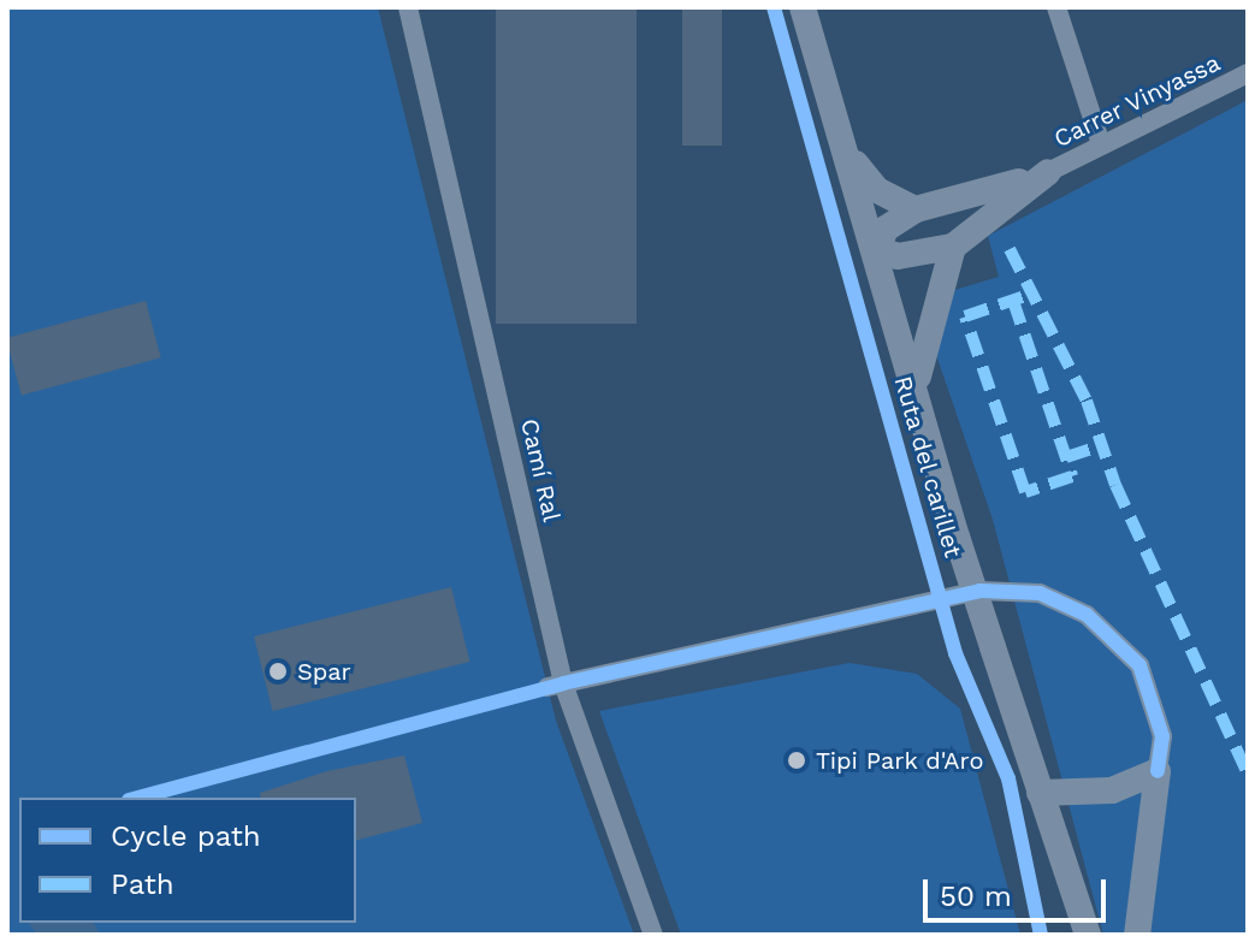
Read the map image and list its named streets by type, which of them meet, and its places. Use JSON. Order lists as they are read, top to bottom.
{
  "streets": {
    "street": ["Carrer Vinyassa", "Camí Ral"],
    "cycle path": ["Ruta del carillet"]
  },
  "places": ["Spar", "Tipi Park d'Aro"],
  "legend": ["Cycle path", "Path"],
  "scale_bar": "50 m"
}
